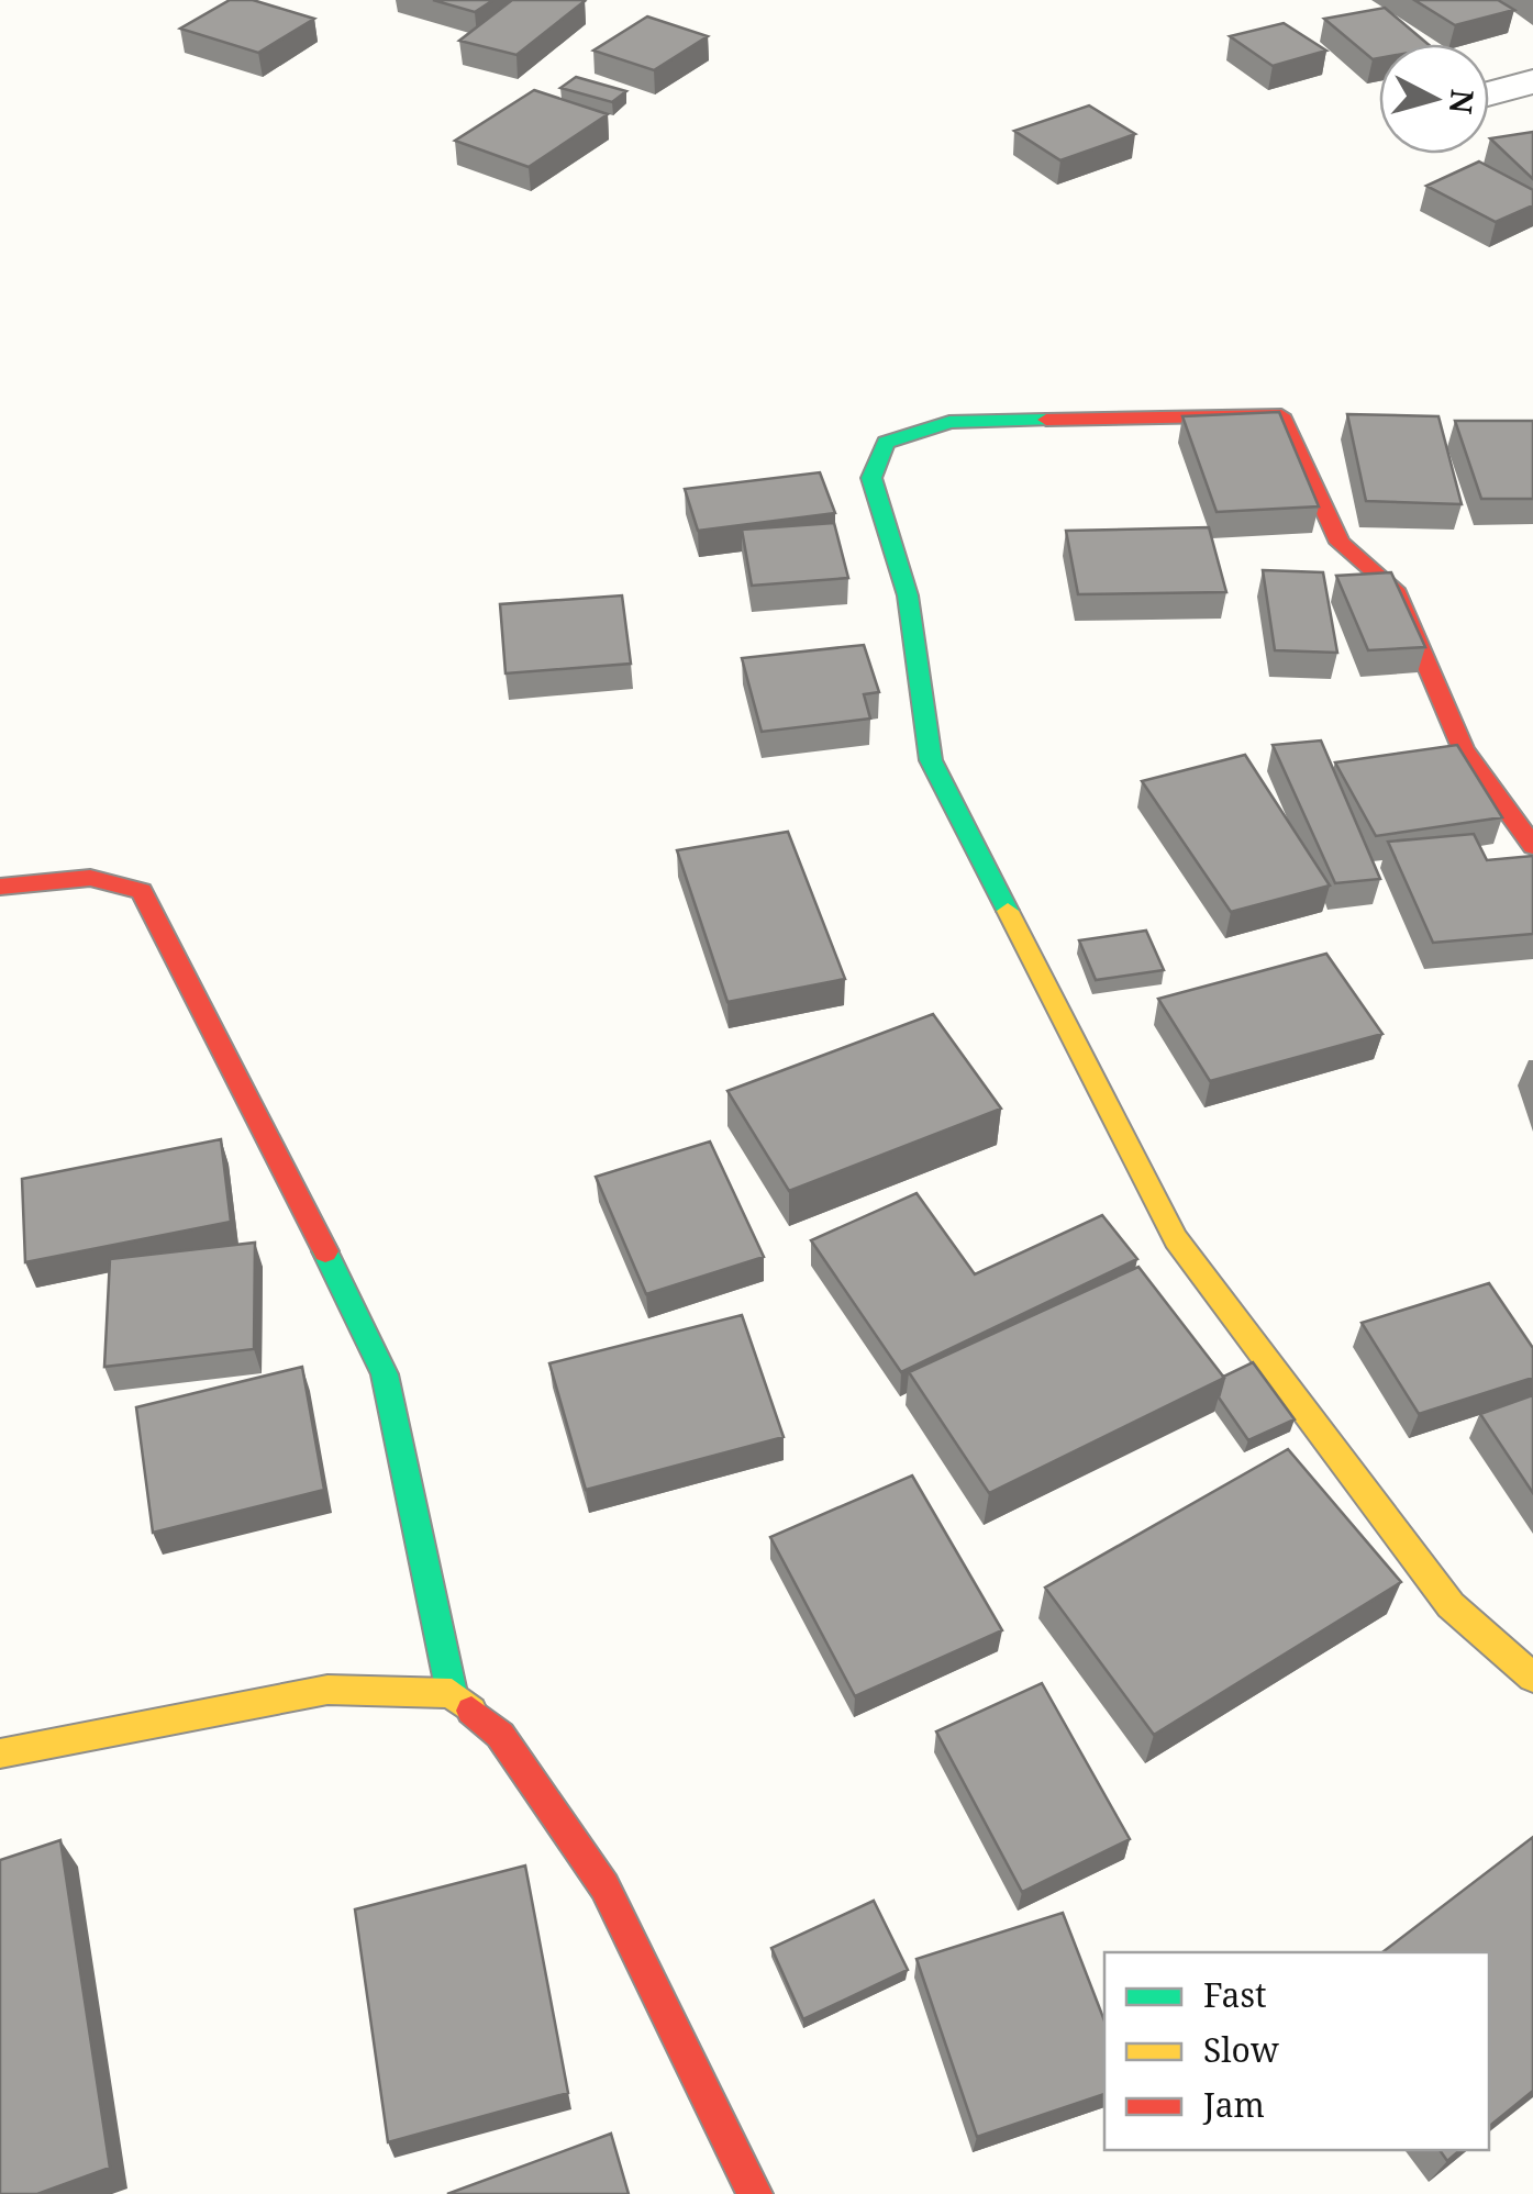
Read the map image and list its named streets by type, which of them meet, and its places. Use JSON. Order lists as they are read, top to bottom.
{
  "legend": ["Fast", "Slow", "Jam"],
  "north": "right"
}
